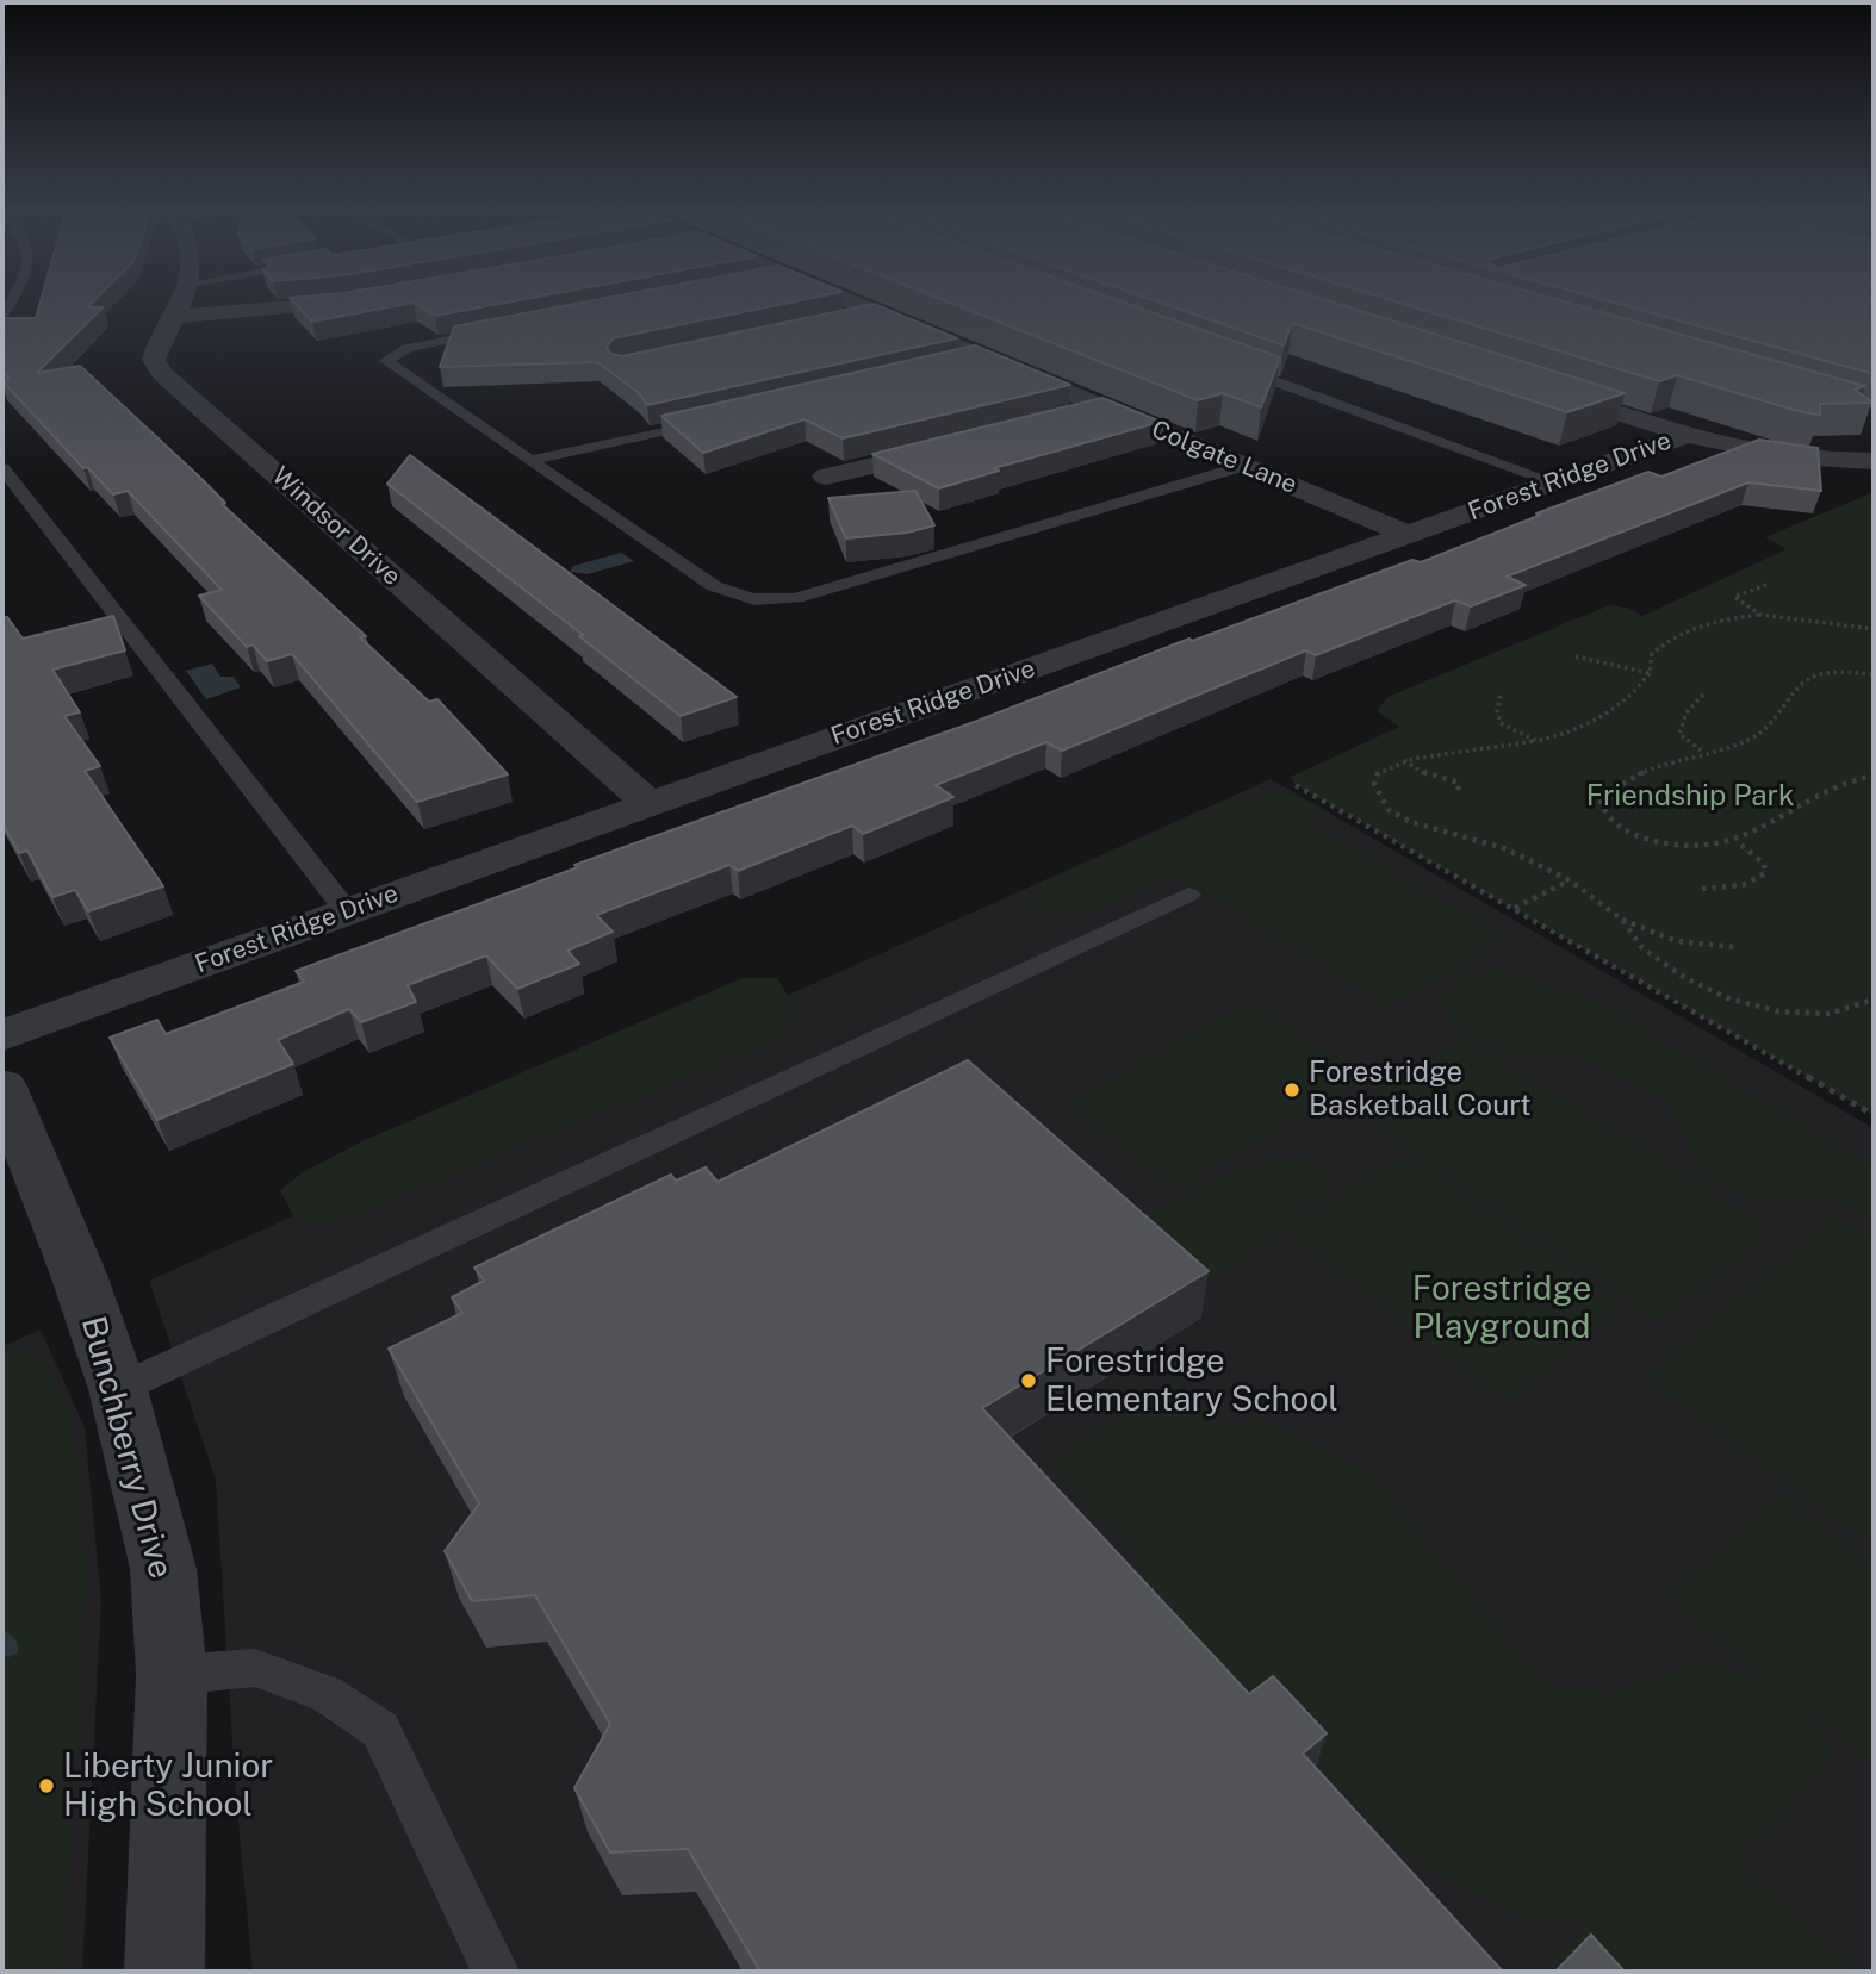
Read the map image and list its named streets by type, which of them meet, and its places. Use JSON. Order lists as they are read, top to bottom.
{
  "streets": {
    "street": [
      "Colgate Lane",
      "Forest Ridge Drive",
      "Windsor Drive",
      "Bunchberry Drive"
    ]
  },
  "crossings": [
    ["Colgate Lane", "Forest Ridge Drive"],
    ["Forest Ridge Drive", "Windsor Drive"]
  ],
  "parks": ["Friendship Park", "Forestridge Playground"],
  "places": ["Forestridge Basketball Court", "Forestridge Elementary School", "Liberty Junior High School"]
}
